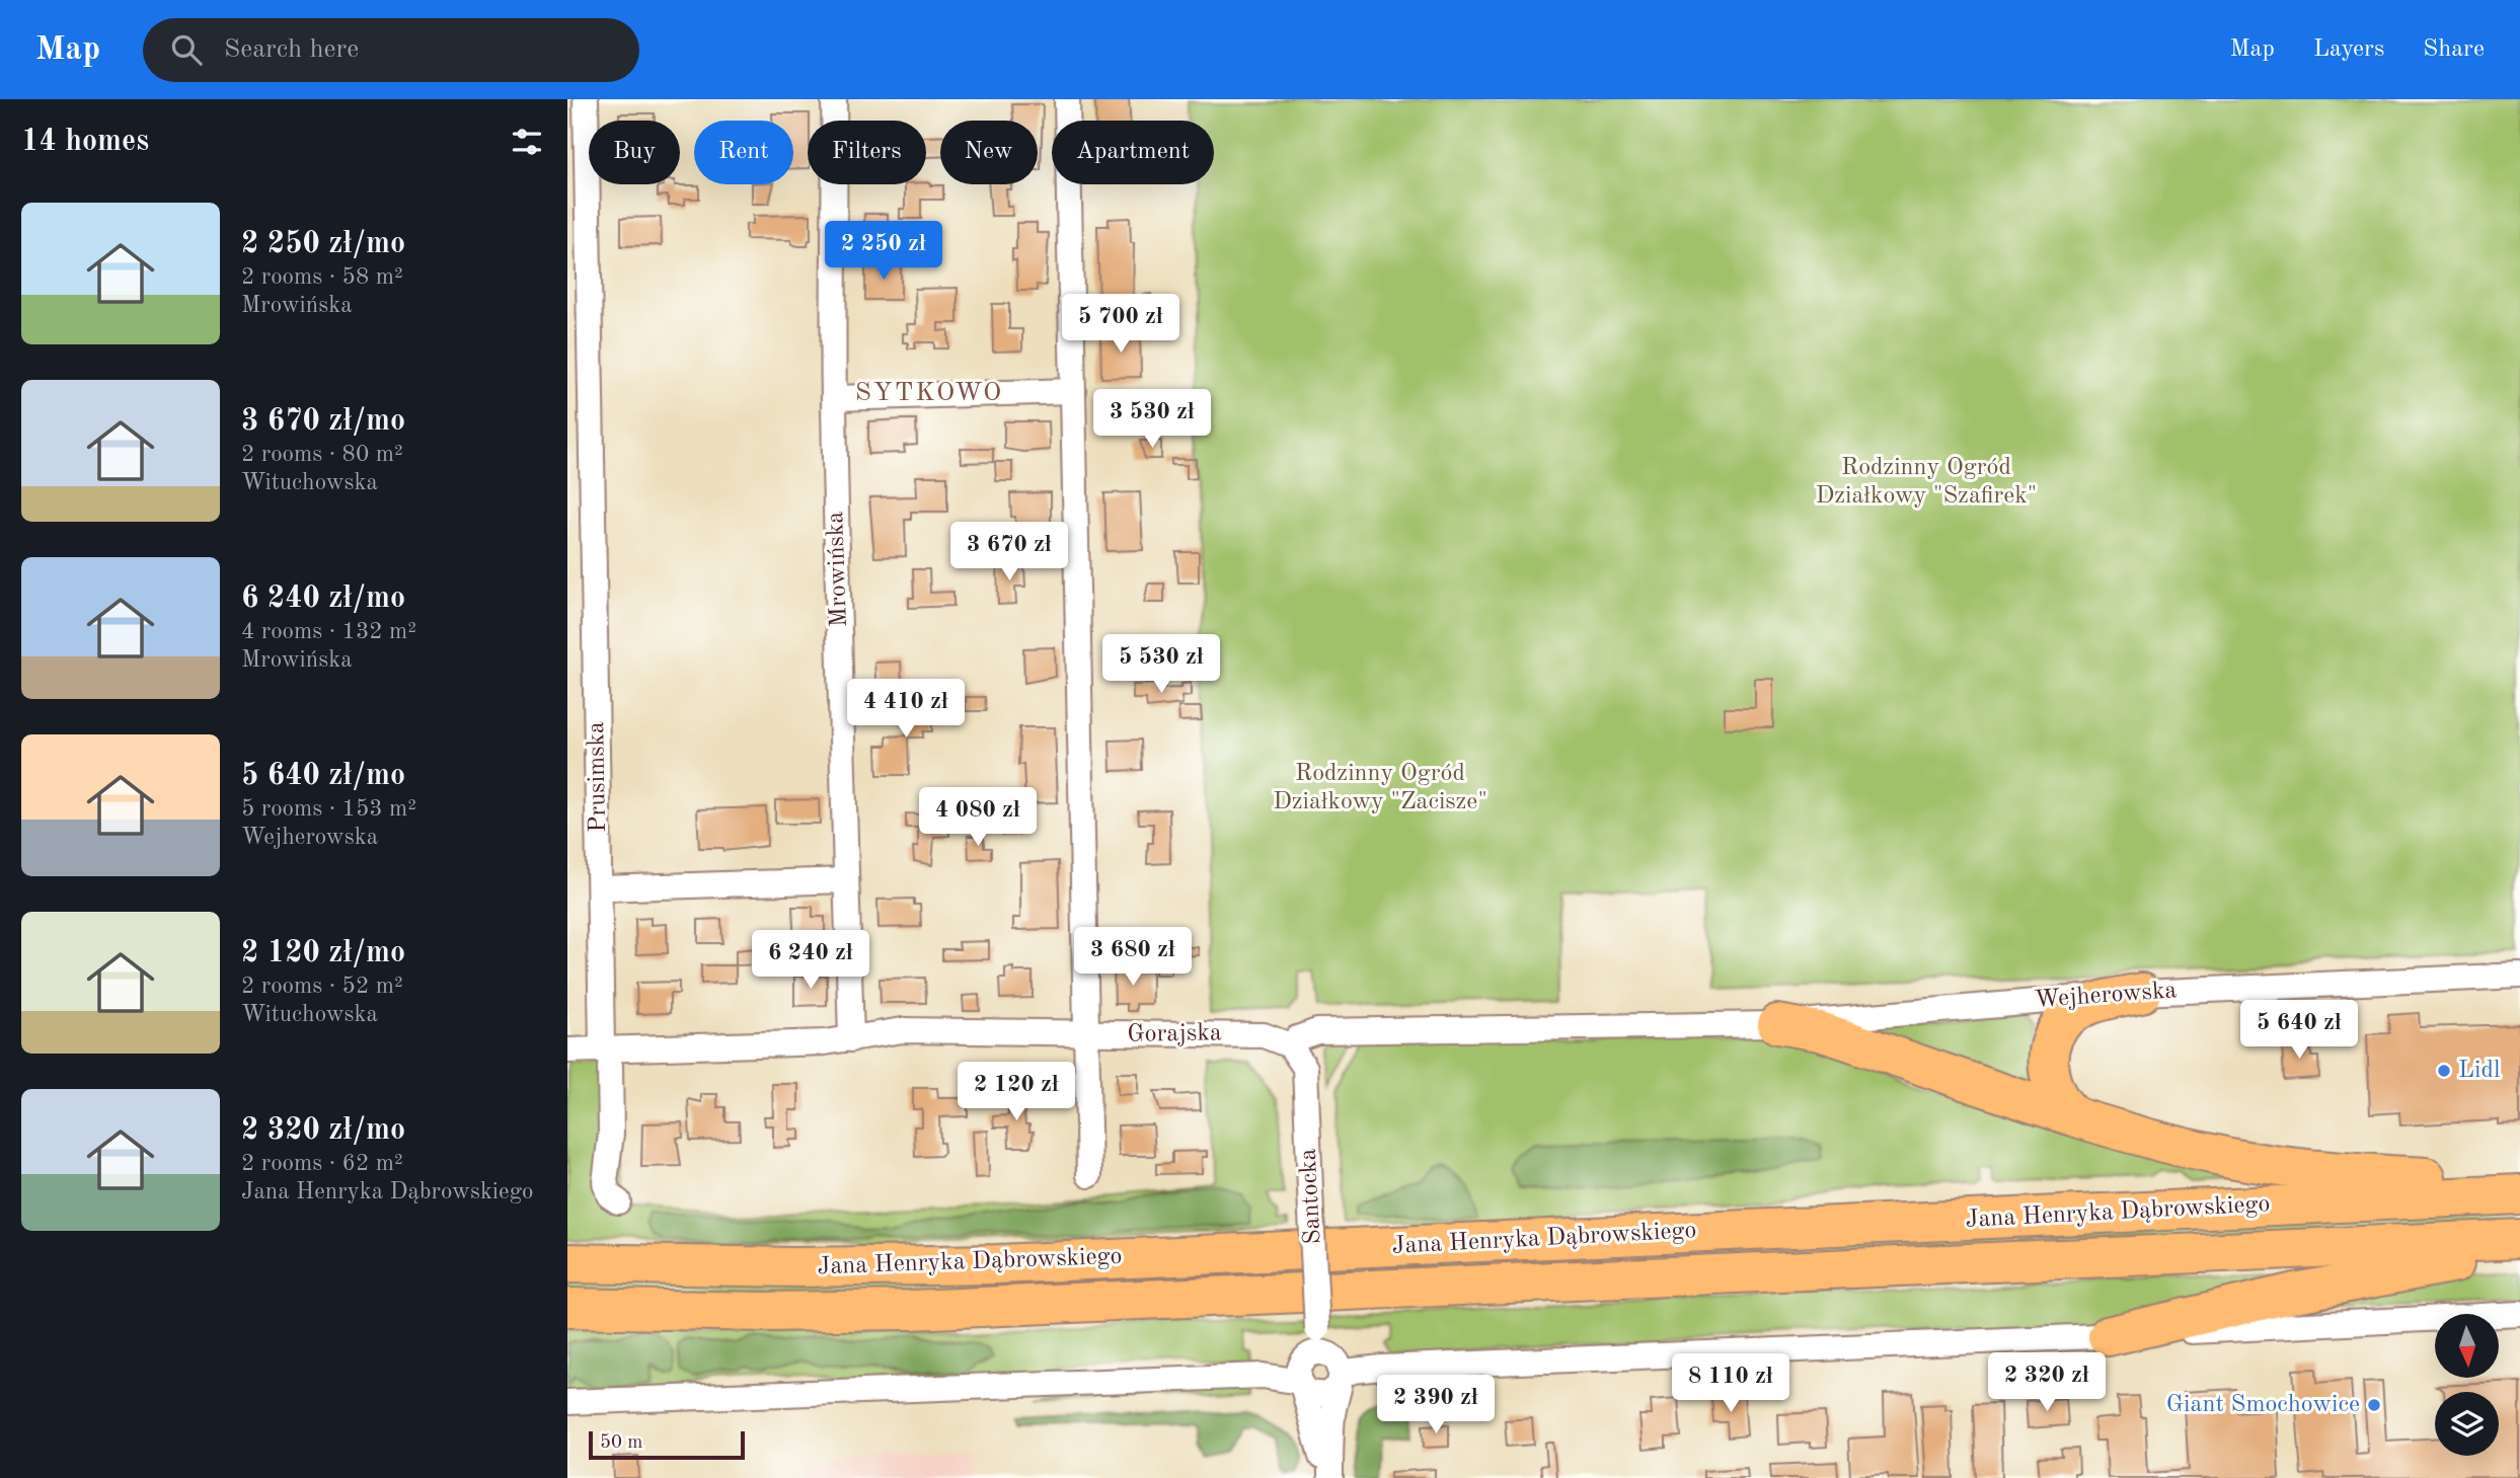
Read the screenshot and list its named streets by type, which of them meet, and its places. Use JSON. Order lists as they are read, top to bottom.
{
  "streets": {
    "main road": ["Jana Henryka Dąbrowskiego"],
    "street": [
      "Mrowińska",
      "Prusimska",
      "Wejherowska",
      "Gorajska",
      "Santocka"
    ]
  },
  "crossings": [
    ["Mrowińska", "Gorajska"],
    ["Prusimska", "Gorajska"],
    ["Gorajska", "Santocka"]
  ],
  "districts": ["SYTKOWO"],
  "parks": ["Rodzinny Ogród Działkowy \"Szafirek\"", "Rodzinny Ogród Działkowy \"Zacisze\""],
  "places": ["Lidl", "Giant Smochowice"],
  "scale_bar": "50 m",
  "north": "bottom",
  "page": {
    "header": "Map",
    "search": "Search here",
    "nav": ["Map", "Layers", "Share"],
    "heading": "14 homes",
    "chip": [
      "Buy",
      "Rent",
      "Filters",
      "New",
      "Apartment"
    ],
    "list": [
      {
        "name": "2 250 zł/mo",
        "note": "2 rooms · 58 m² · Mrowińska"
      },
      {
        "name": "3 670 zł/mo",
        "note": "2 rooms · 80 m² · Wituchowska"
      },
      {
        "name": "6 240 zł/mo",
        "note": "4 rooms · 132 m² · Mrowińska"
      },
      {
        "name": "5 640 zł/mo",
        "note": "5 rooms · 153 m² · Wejherowska"
      },
      {
        "name": "2 120 zł/mo",
        "note": "2 rooms · 52 m² · Wituchowska"
      },
      {
        "name": "2 320 zł/mo",
        "note": "2 rooms · 62 m² · Jana Henryka Dąbrowskiego"
      }
    ],
    "price": [
      "2 250 zł",
      "5 700 zł",
      "3 530 zł",
      "3 670 zł",
      "5 530 zł",
      "4 410 zł",
      "4 080 zł",
      "3 680 zł",
      "6 240 zł",
      "5 640 zł",
      "2 120 zł",
      "2 320 zł",
      "8 110 zł",
      "2 390 zł"
    ],
    "scale": "50 m"
  }
}
